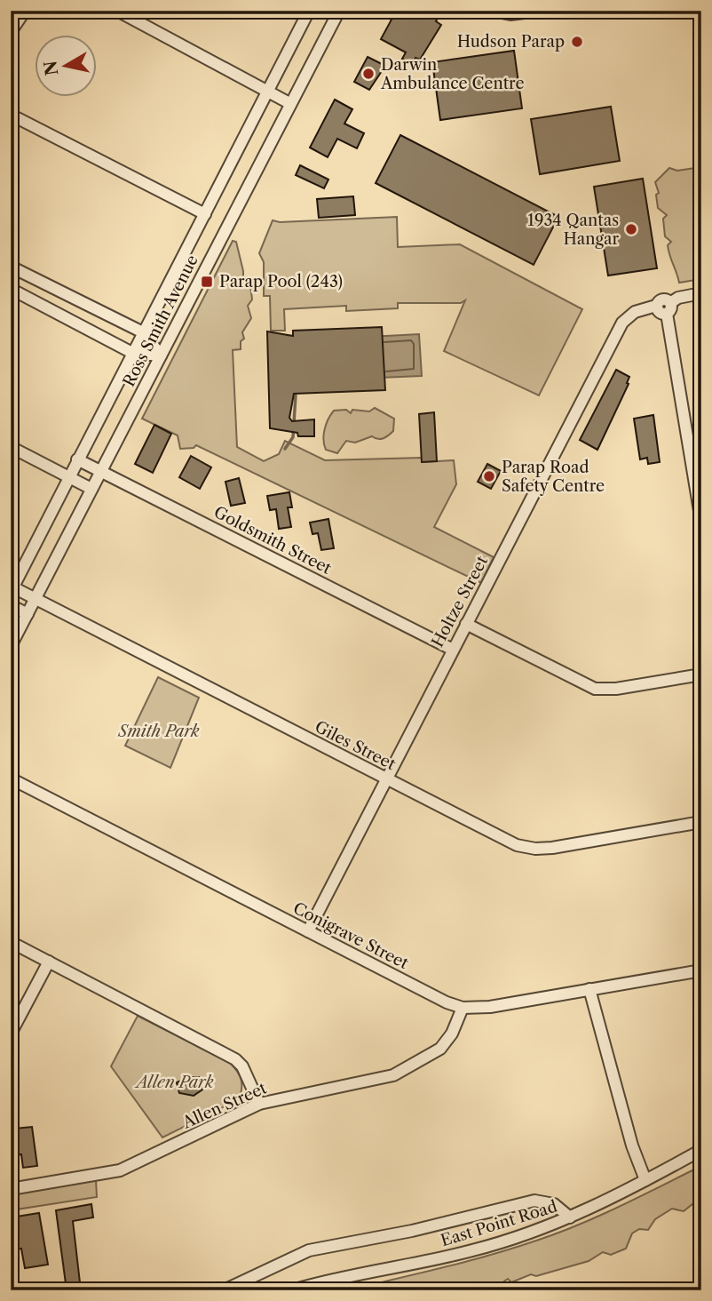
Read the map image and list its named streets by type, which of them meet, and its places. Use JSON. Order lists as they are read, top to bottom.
{
  "streets": {
    "street": [
      "Ross Smith Avenue",
      "Goldsmith Street",
      "Holtze Street",
      "Giles Street",
      "Conigrave Street",
      "Allen Street",
      "East Point Road"
    ]
  },
  "crossings": [
    ["Ross Smith Avenue", "Goldsmith Street"],
    ["Ross Smith Avenue", "Giles Street"],
    ["Goldsmith Street", "Holtze Street"],
    ["Holtze Street", "Giles Street"],
    ["Holtze Street", "Conigrave Street"],
    ["Conigrave Street", "Allen Street"]
  ],
  "parks": ["Smith Park", "Allen Park"],
  "places": {
    "other": [
      "Hudson Parap",
      "Darwin Ambulance Centre",
      "1934 Qantas Hangar",
      "Parap Road Safety Centre"
    ],
    "transit": ["Parap Pool (243)"]
  },
  "north": "left"
}
